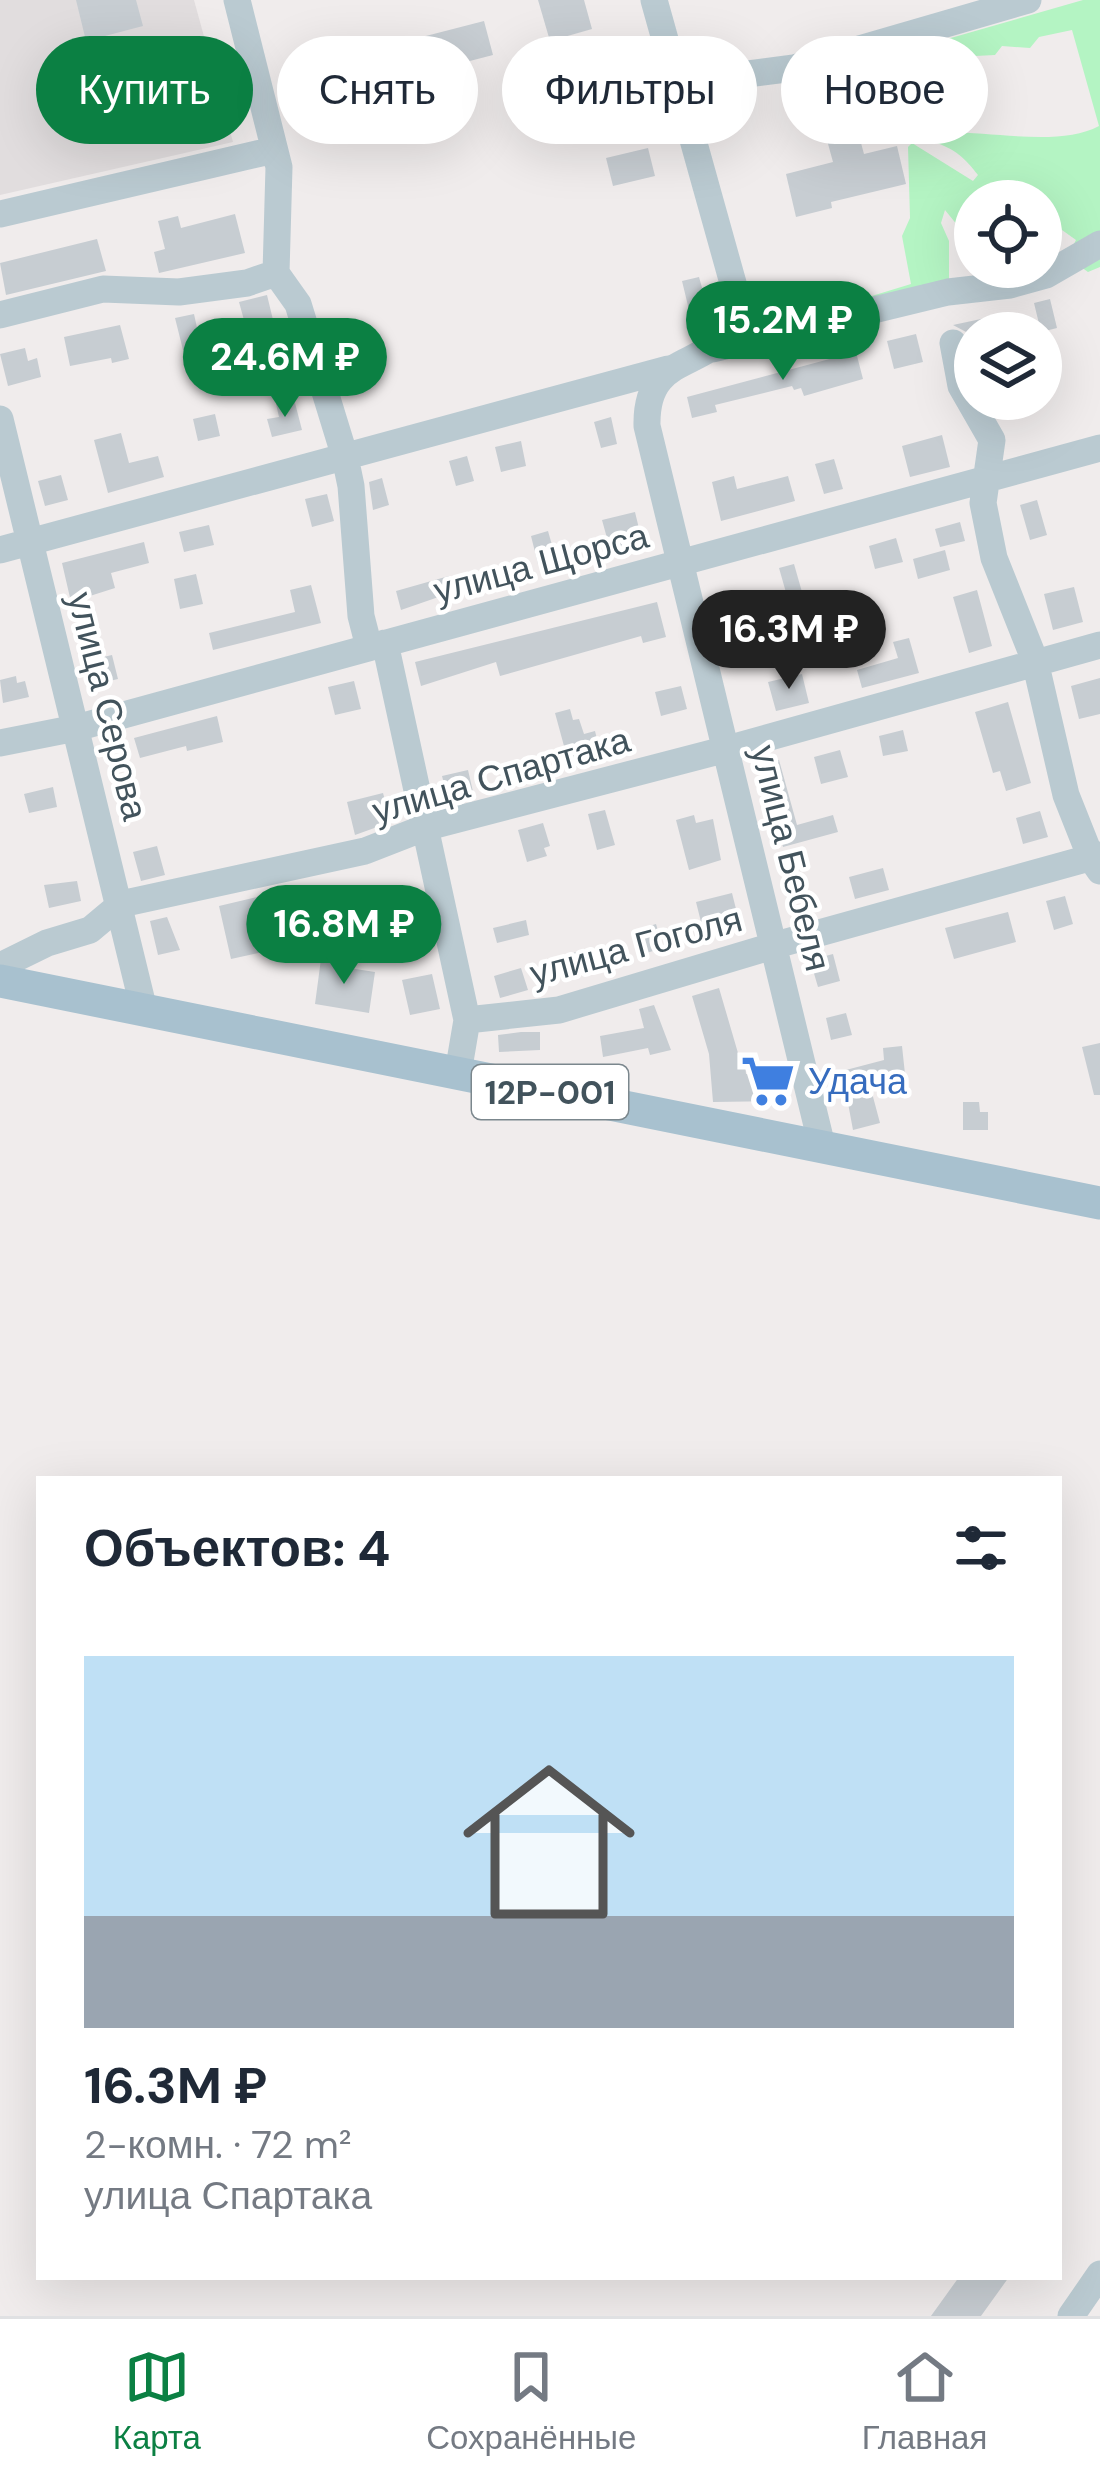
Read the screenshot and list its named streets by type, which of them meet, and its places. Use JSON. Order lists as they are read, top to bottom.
{
  "streets": {
    "main road": ["12Р-001"],
    "street": [
      "улица Щорса",
      "улица Серова",
      "улица Спартака",
      "улица Бебеля",
      "улица Гоголя"
    ]
  },
  "crossings": [
    ["улица Щорса", "улица Серова"],
    ["улица Щорса", "улица Бебеля"],
    ["улица Серова", "улица Спартака"],
    ["улица Серова", "12Р-001"],
    ["улица Спартака", "улица Бебеля"],
    ["улица Бебеля", "улица Гоголя"],
    ["улица Бебеля", "12Р-001"]
  ],
  "places": {
    "supermarket": ["Удача"]
  },
  "page": {
    "chip": [
      "Купить",
      "Снять",
      "Фильтры",
      "Новое"
    ],
    "price": [
      "15.2M ₽",
      "24.6M ₽",
      "16.3M ₽",
      "16.8M ₽"
    ],
    "heading": "Объектов: 4",
    "list": [
      {
        "name": "16.3M ₽",
        "note": "2-комн. · 72 m² · улица Спартака"
      }
    ],
    "tabs": ["Карта", "Сохранённые", "Главная"]
  }
}
